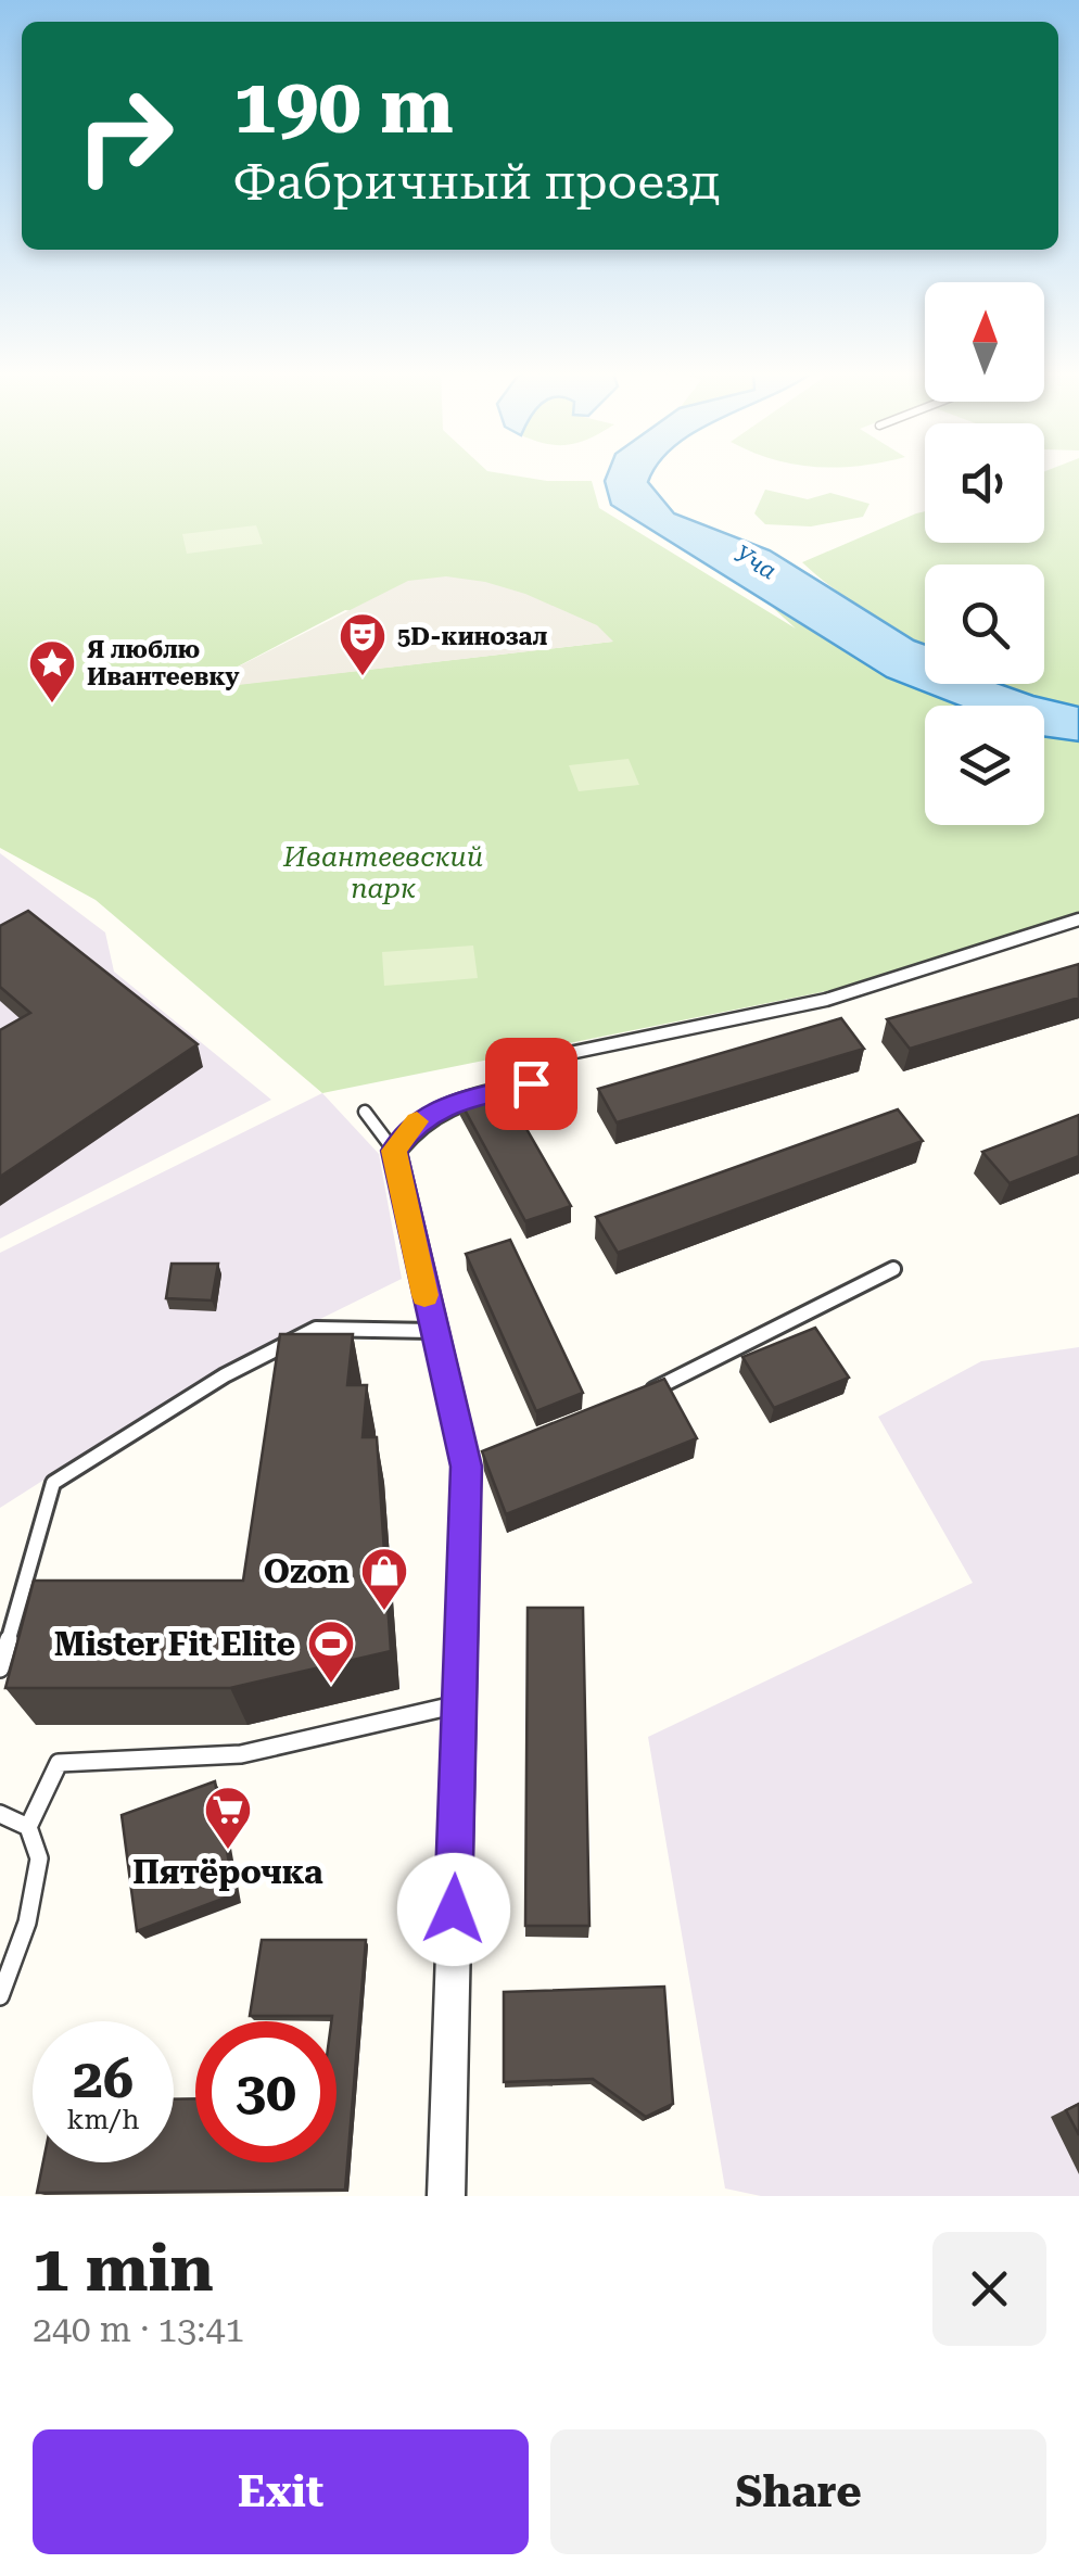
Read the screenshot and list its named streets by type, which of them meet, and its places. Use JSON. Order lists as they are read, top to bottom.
{
  "water": ["Уча"],
  "parks": ["Ивантеевский парк"],
  "places": {
    "theatre": ["5D-кинозал"],
    "place": ["Я люблю Ивантеевку"],
    "shop": ["Ozon"],
    "sports": ["Mister Fit Elite"],
    "supermarket": ["Пятёрочка"]
  },
  "north": "top",
  "page": {
    "turn": ["190 m", "Фабричный проезд"],
    "speed": "26 km/h",
    "limit": "30",
    "heading": ["1 min", "240 m · 13:41"],
    "buttons": ["Exit", "Share"]
  }
}
